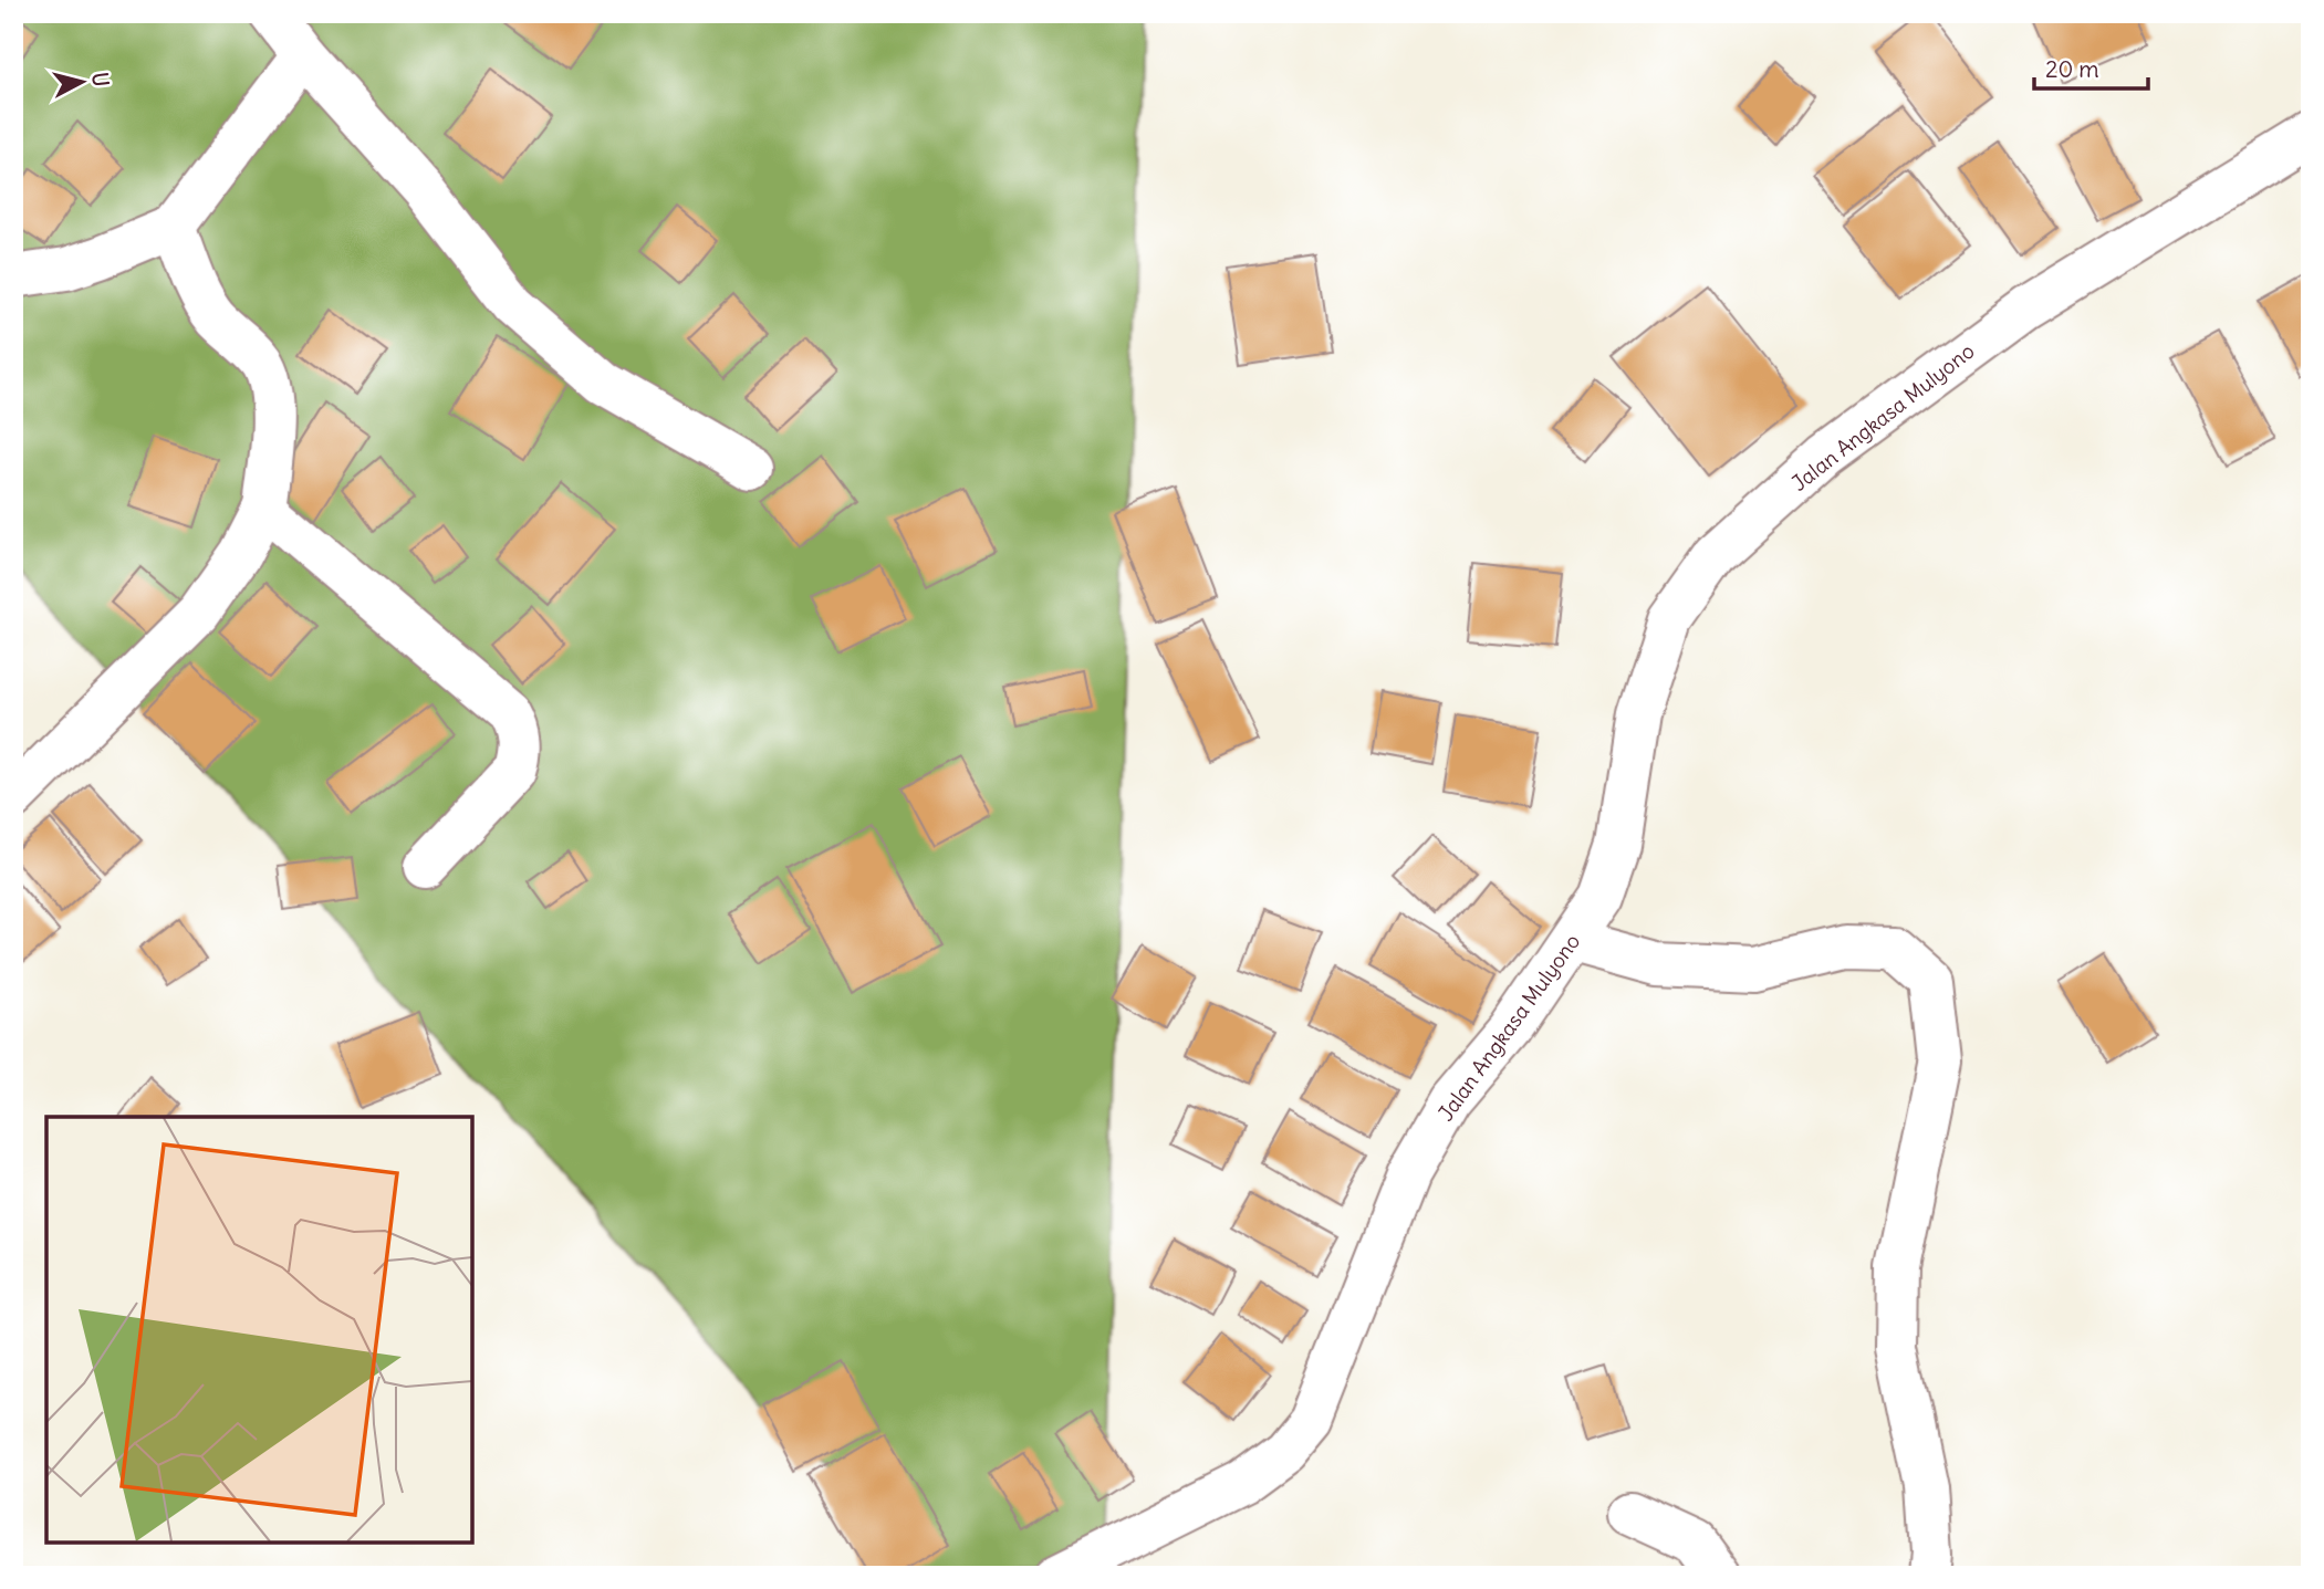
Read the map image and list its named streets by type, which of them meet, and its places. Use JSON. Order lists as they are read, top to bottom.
{
  "streets": {
    "street": ["Jalan Angkasa Mulyono"]
  },
  "scale_bar": "20 m",
  "north": "right"
}
